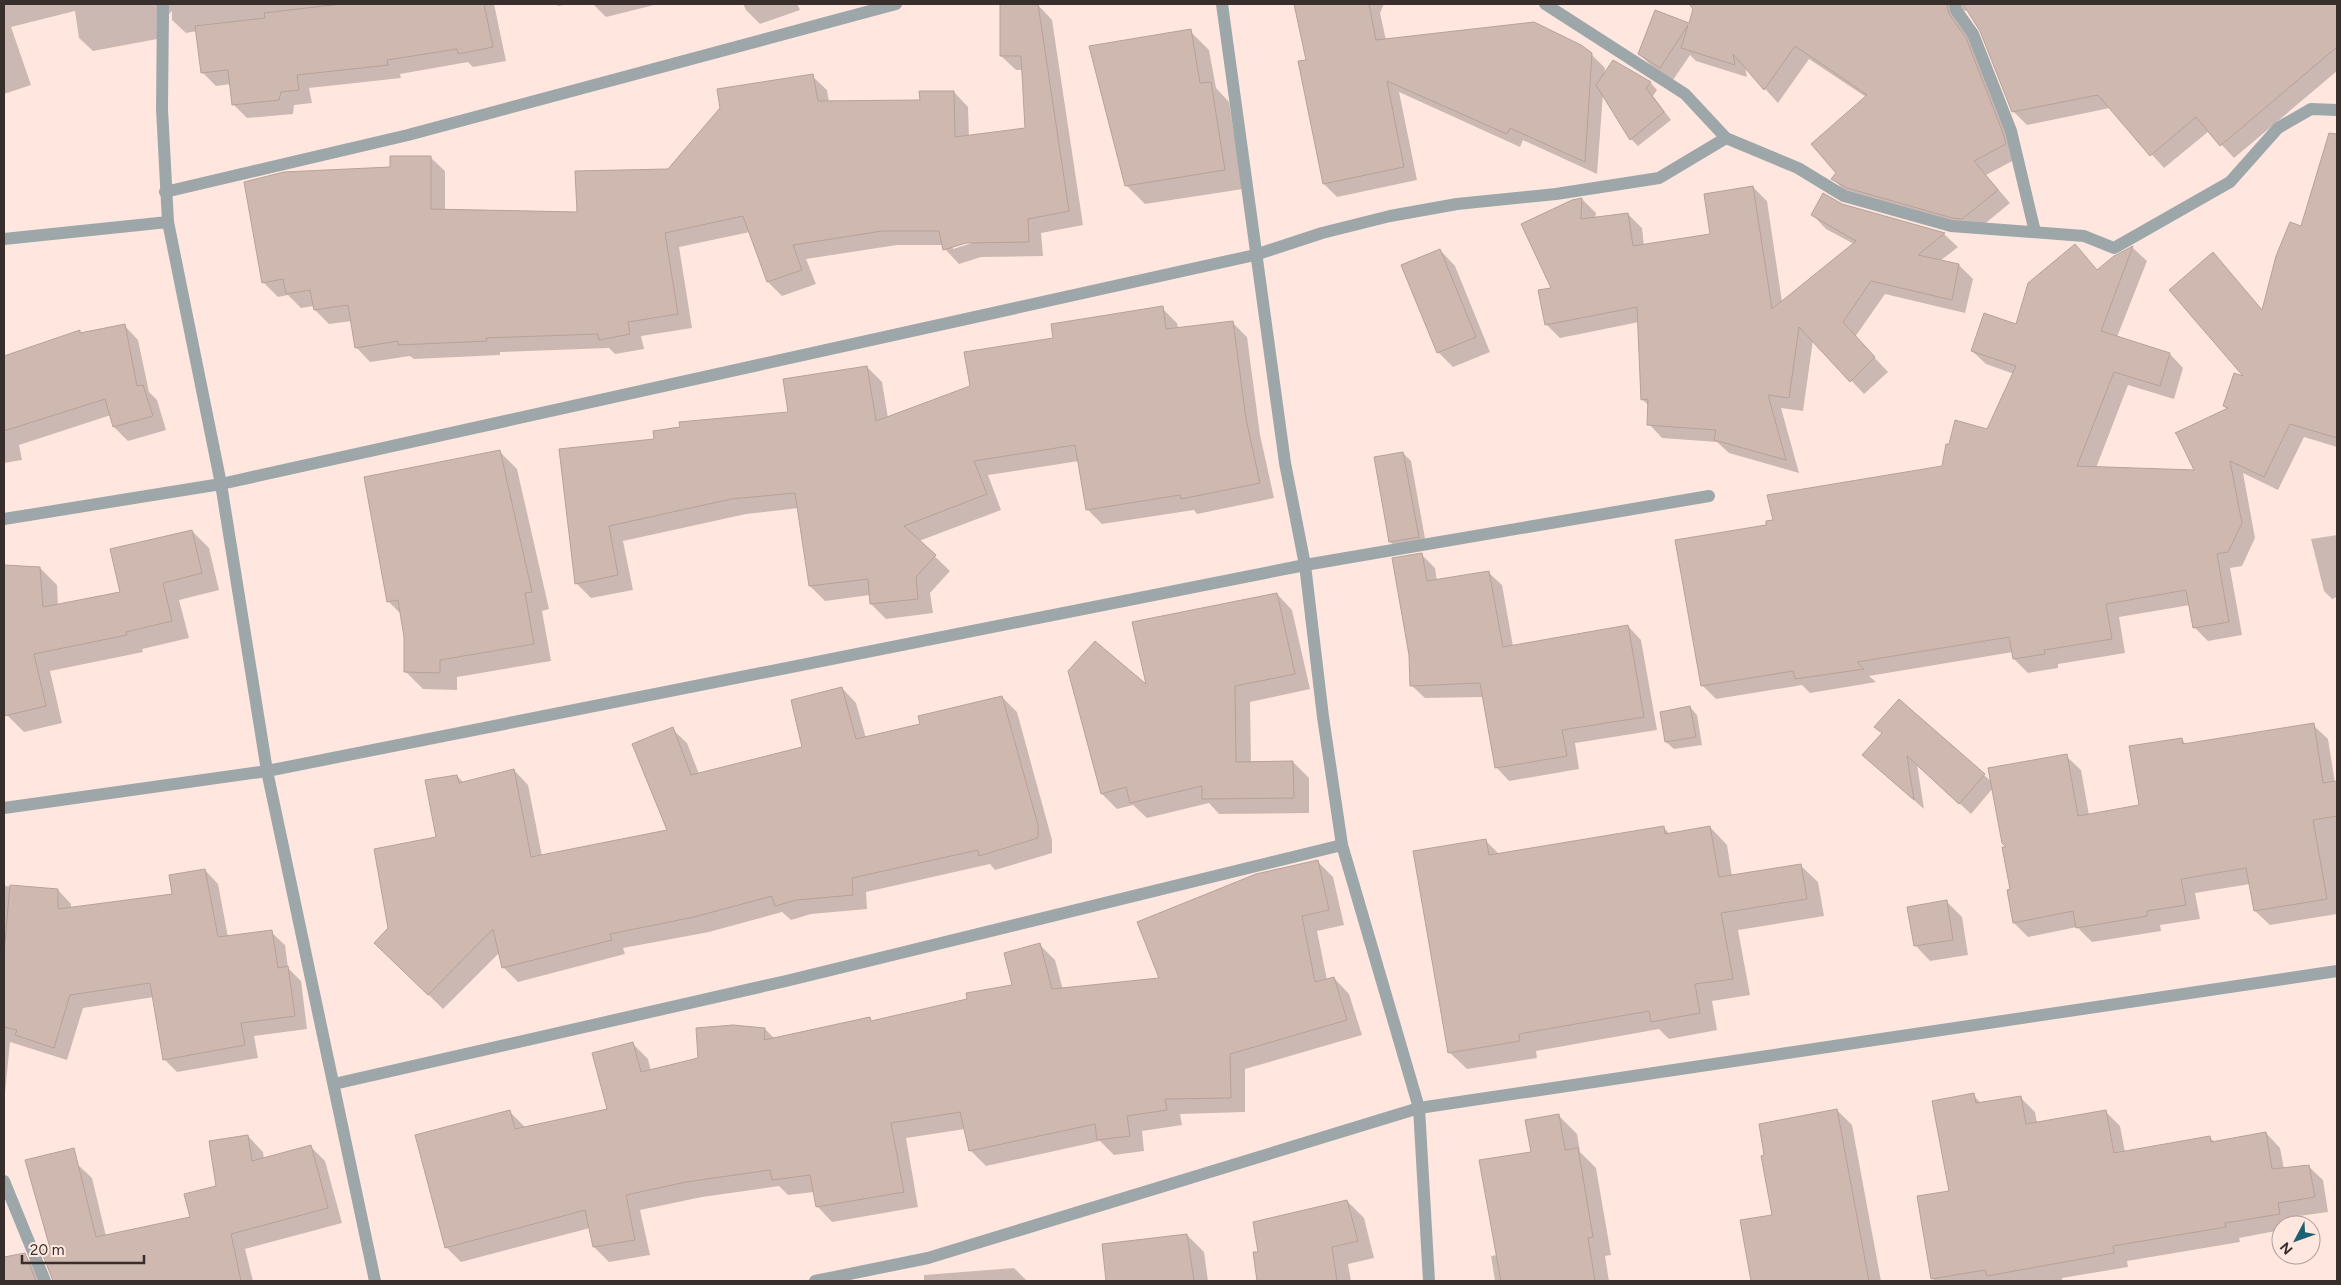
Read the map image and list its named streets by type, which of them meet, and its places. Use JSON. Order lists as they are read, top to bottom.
{
  "scale_bar": "20 m",
  "north": "bottom left"
}
